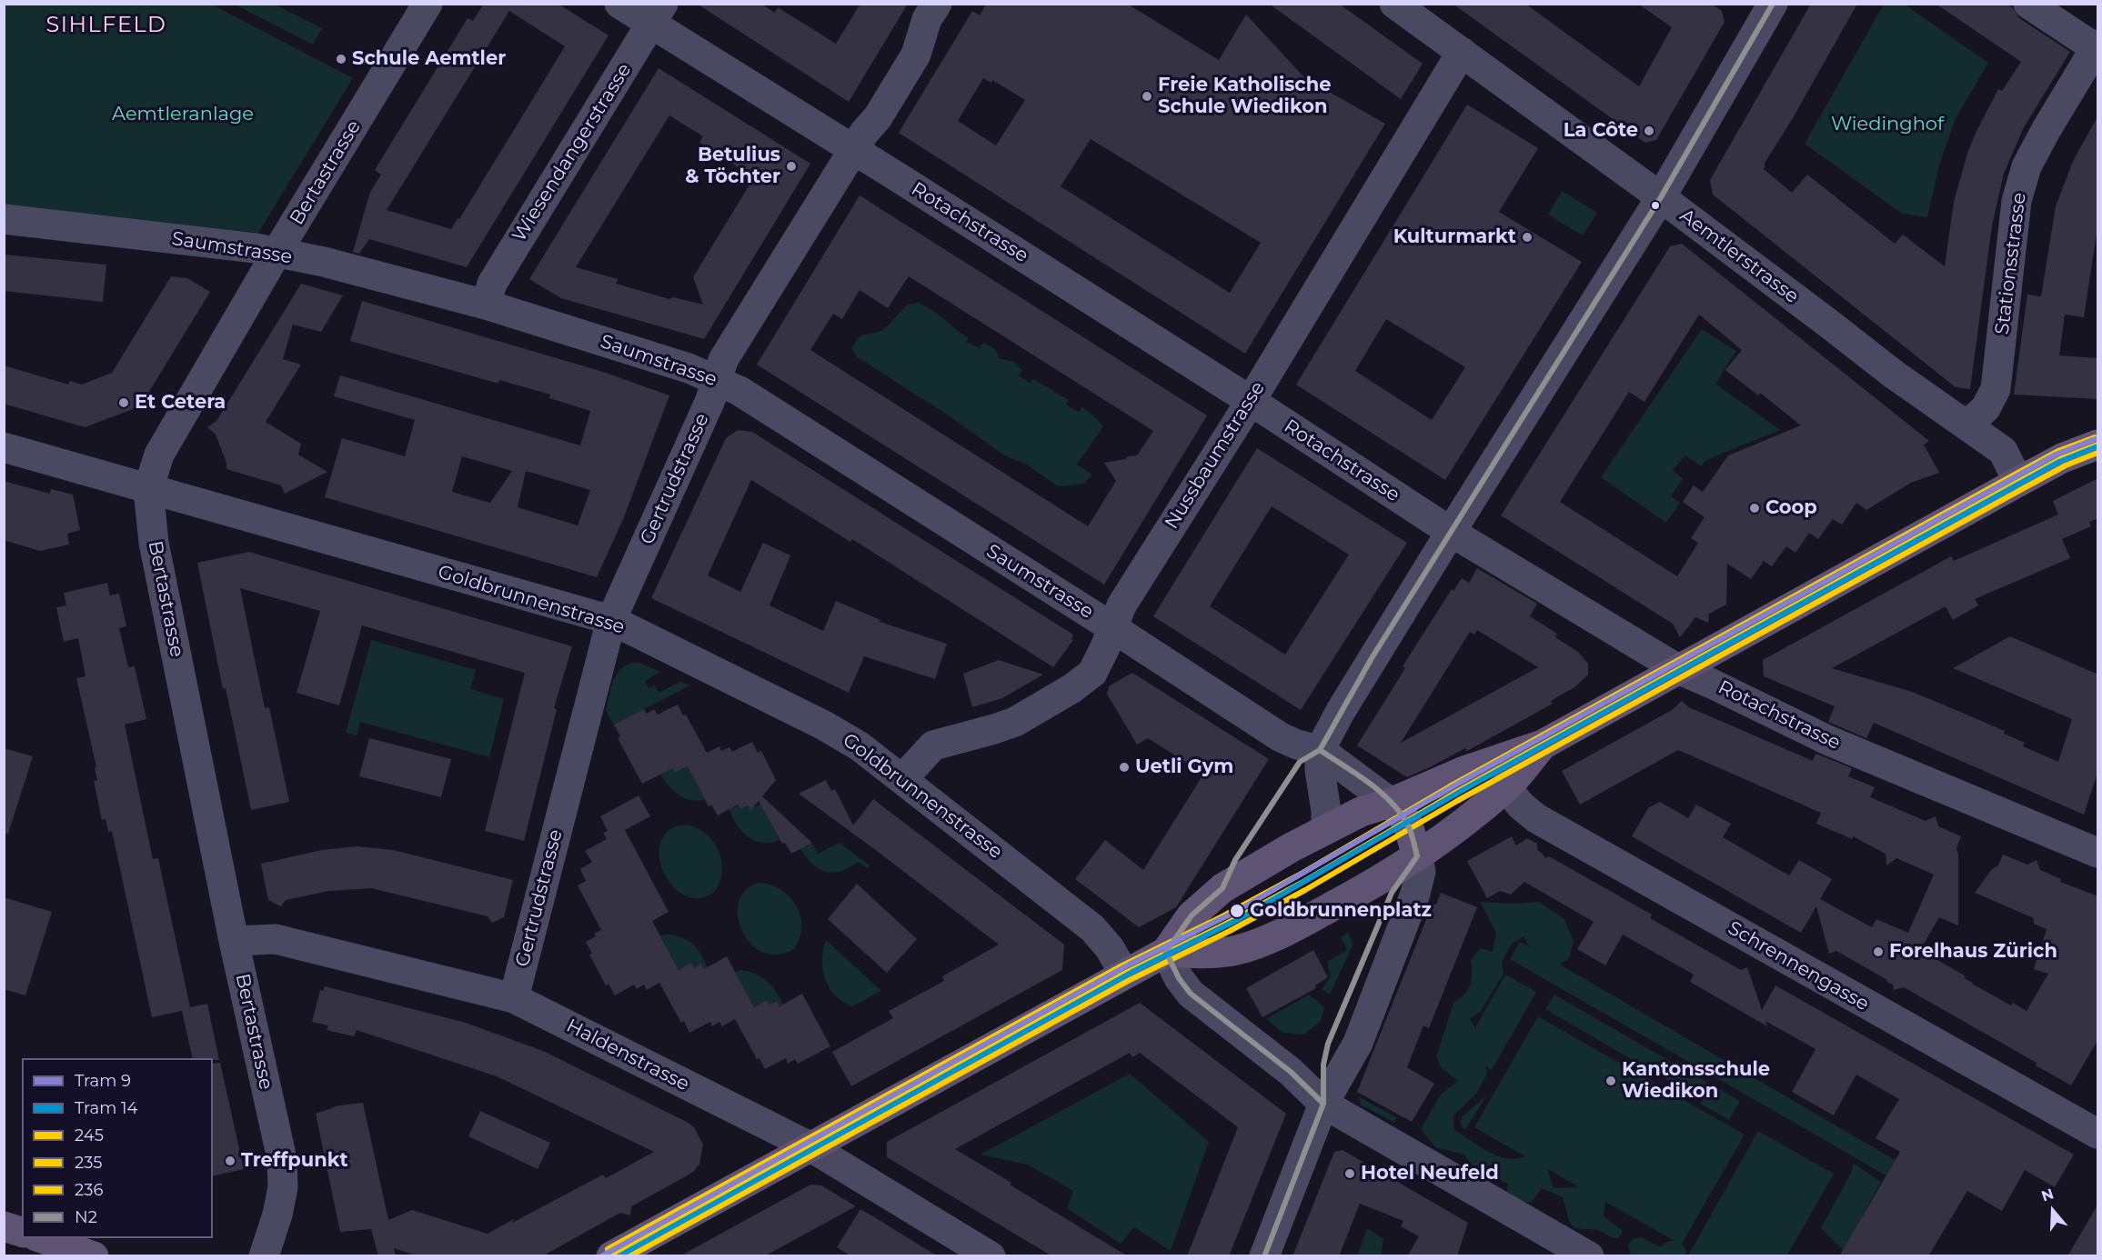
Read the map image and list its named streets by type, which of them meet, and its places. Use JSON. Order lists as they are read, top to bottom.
{
  "streets": {
    "street": [
      "Wiesendangerstrasse",
      "Bertastrasse",
      "Rotachstrasse",
      "Saumstrasse",
      "Aemtlerstrasse",
      "Stationsstrasse",
      "Nussbaumstrasse",
      "Gertrudstrasse",
      "Goldbrunnenstrasse",
      "Schrennengasse",
      "Haldenstrasse"
    ]
  },
  "crossings": [
    ["Wiesendangerstrasse", "Rotachstrasse"],
    ["Wiesendangerstrasse", "Saumstrasse"],
    ["Bertastrasse", "Saumstrasse"],
    ["Bertastrasse", "Goldbrunnenstrasse"],
    ["Bertastrasse", "Haldenstrasse"],
    ["Rotachstrasse", "Nussbaumstrasse"],
    ["Rotachstrasse", "Gertrudstrasse"],
    ["Saumstrasse", "Nussbaumstrasse"],
    ["Saumstrasse", "Gertrudstrasse"],
    ["Aemtlerstrasse", "Stationsstrasse"],
    ["Aemtlerstrasse", "Nussbaumstrasse"],
    ["Nussbaumstrasse", "Goldbrunnenstrasse"],
    ["Gertrudstrasse", "Goldbrunnenstrasse"],
    ["Gertrudstrasse", "Haldenstrasse"]
  ],
  "districts": ["SIHLFELD"],
  "parks": ["Aemtleranlage", "Wiedinghof"],
  "places": [
    "Schule Aemtler",
    "Freie Katholische Schule Wiedikon",
    "La Côte",
    "Betulius & Töchter",
    "Kulturmarkt",
    "Et Cetera",
    "Coop",
    "Uetli Gym",
    "Goldbrunnenplatz",
    "Forelhaus Zürich",
    "Kantonsschule Wiedikon",
    "Treffpunkt",
    "Hotel Neufeld"
  ],
  "lines": [
    "transit line N2",
    "transit line 236",
    "tram line 9",
    "transit line 245",
    "tram line 14",
    "transit line 235"
  ],
  "legend": [
    "Tram 9",
    "Tram 14",
    "245",
    "235",
    "236",
    "N2"
  ],
  "north": "top"
}
